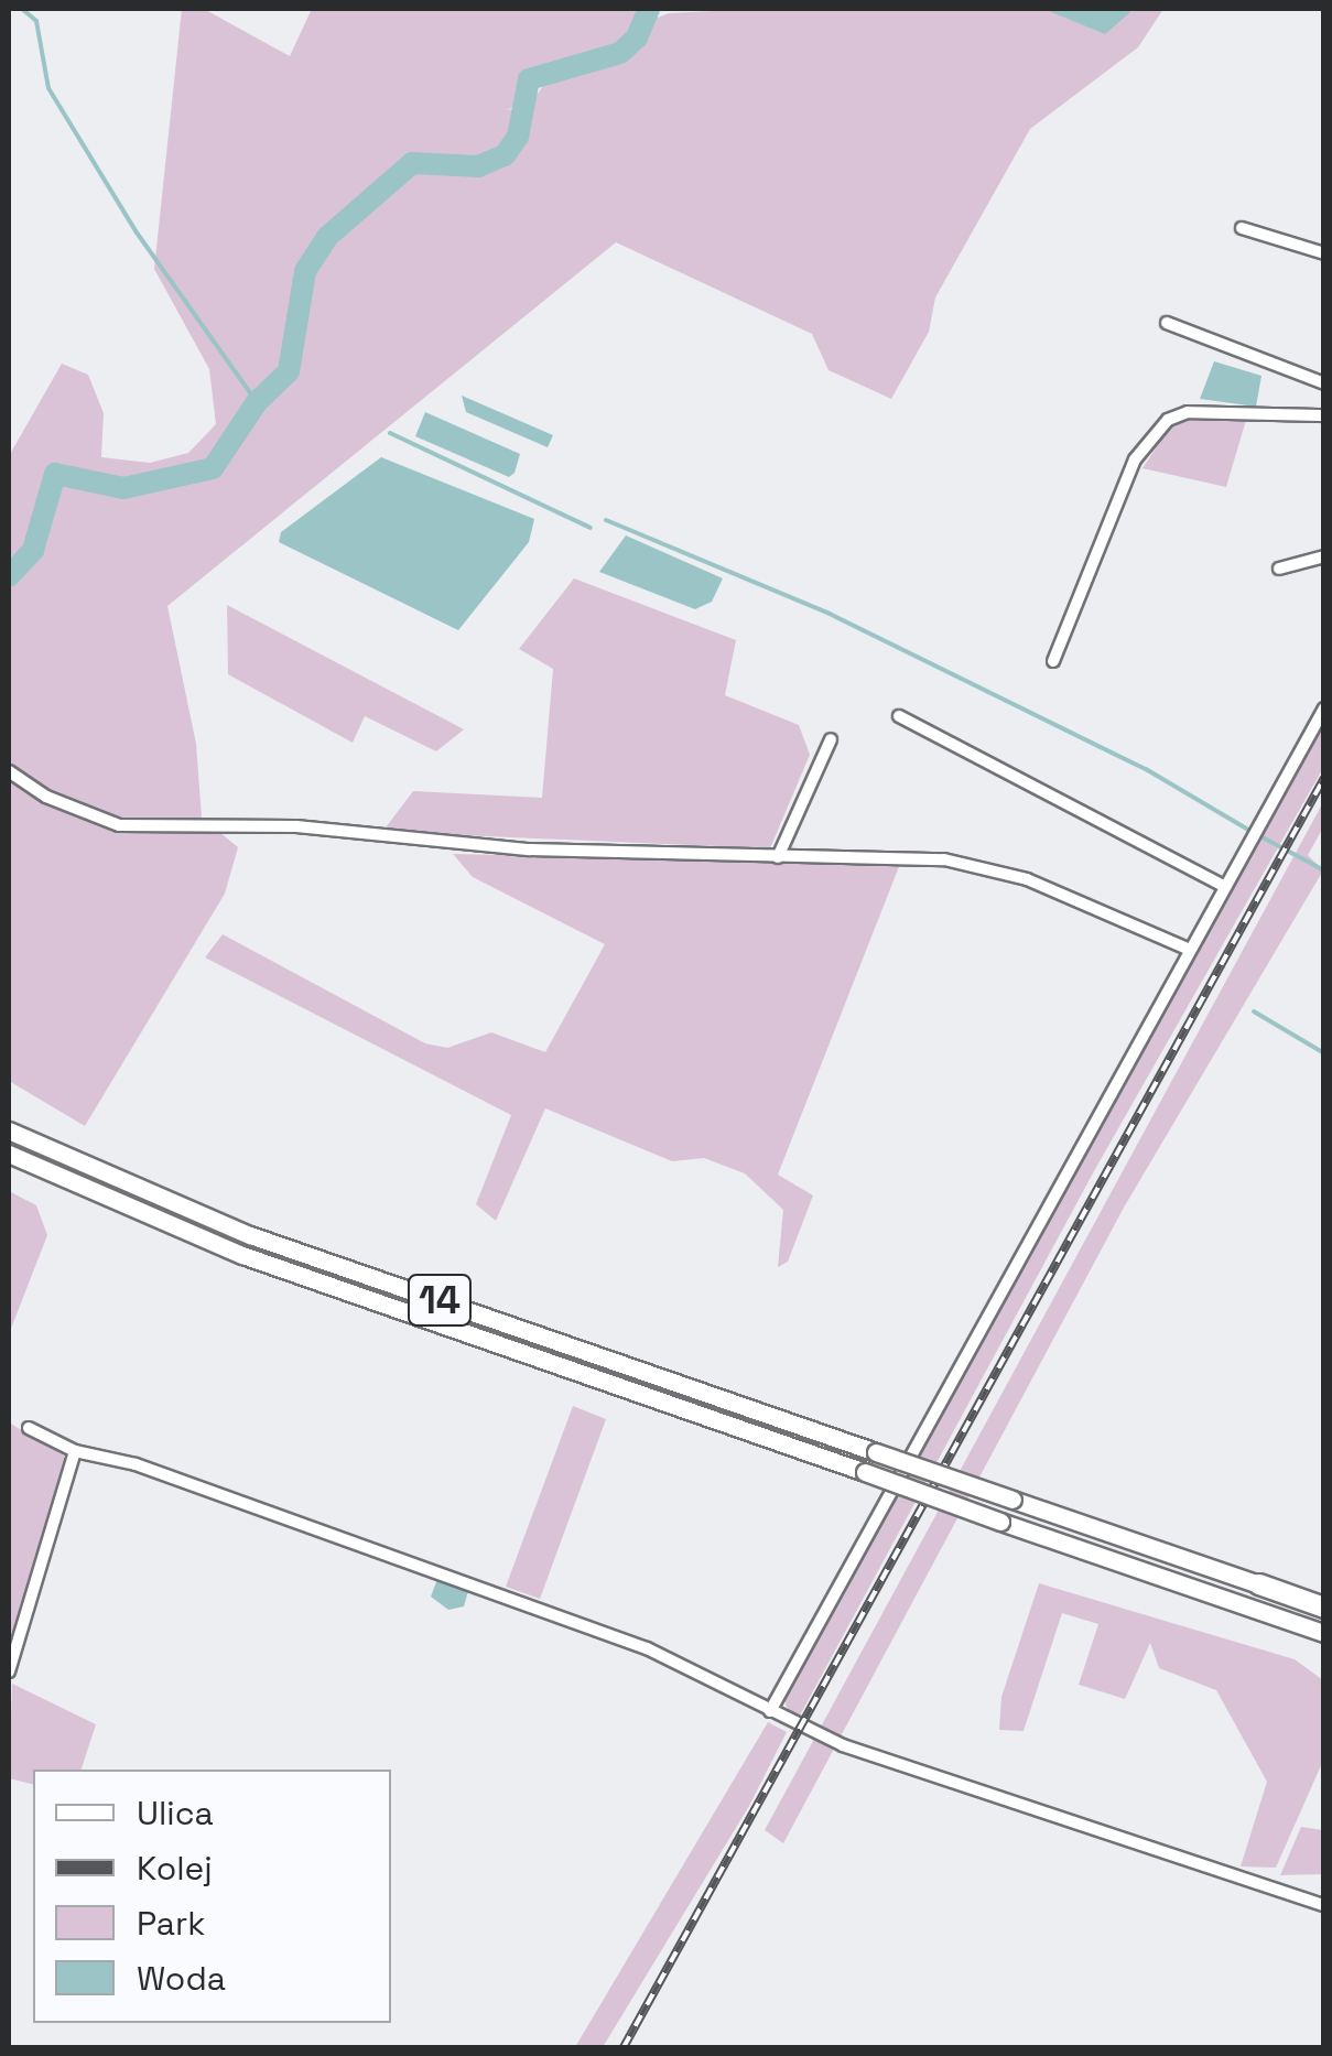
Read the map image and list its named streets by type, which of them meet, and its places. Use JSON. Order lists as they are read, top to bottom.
{
  "streets": {
    "highway": ["14"]
  },
  "legend": [
    "Ulica",
    "Kolej",
    "Park",
    "Woda"
  ]
}
